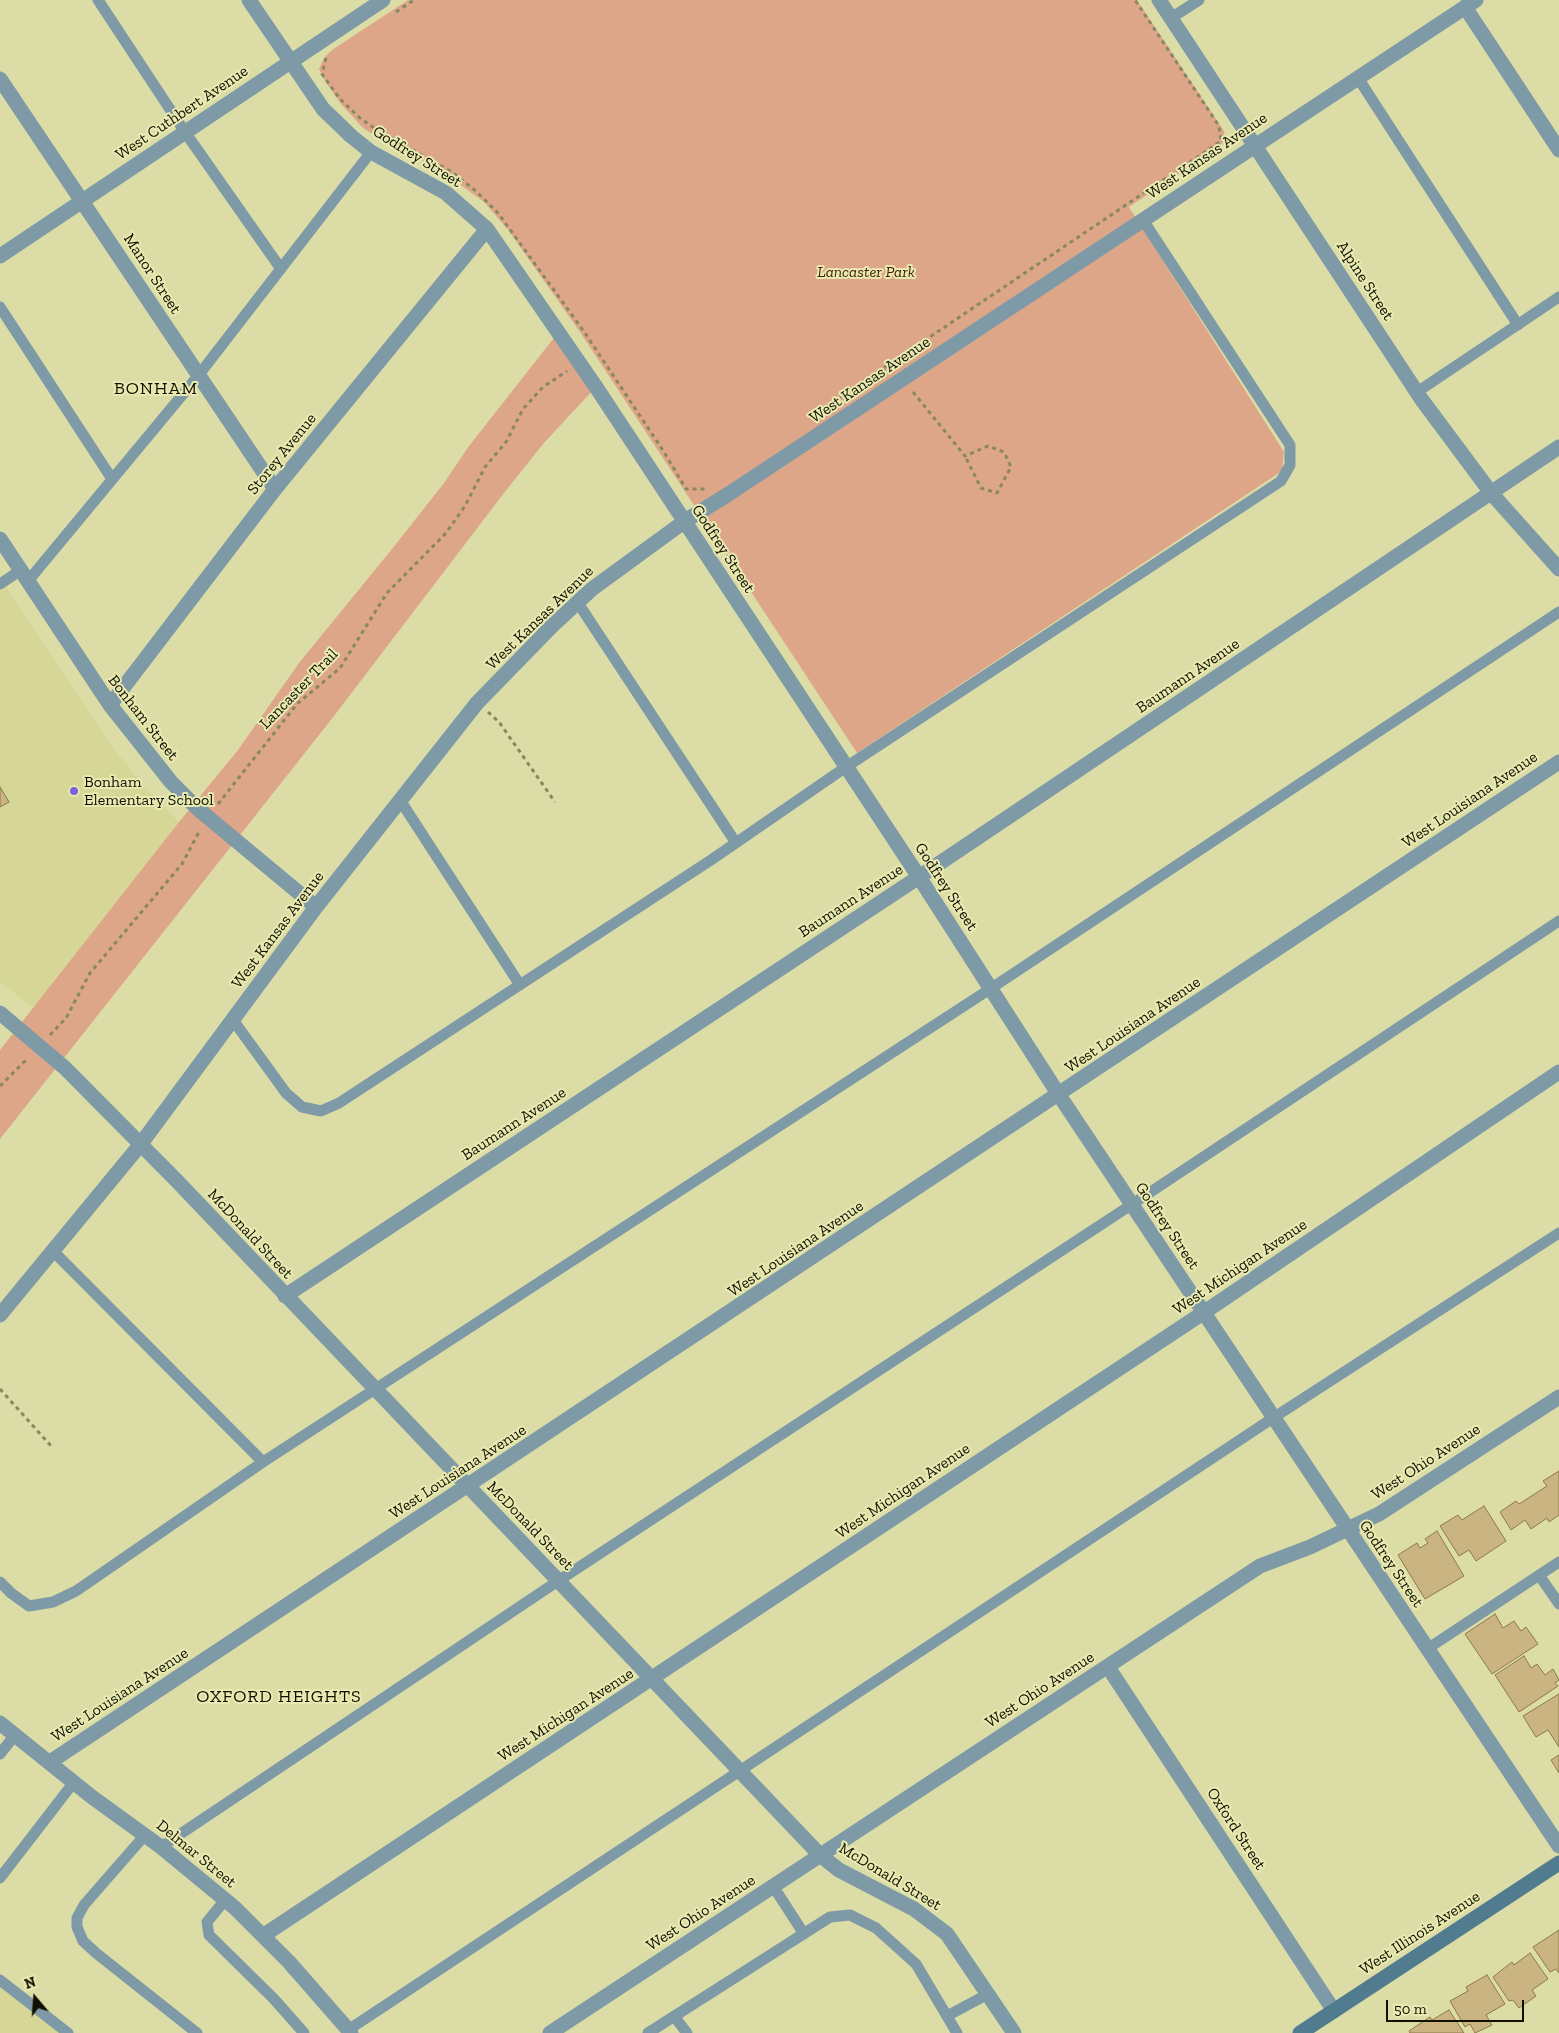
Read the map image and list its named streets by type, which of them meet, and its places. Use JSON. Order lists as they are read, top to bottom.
{
  "streets": {
    "main road": ["West Illinois Avenue"],
    "street": [
      "West Cuthbert Avenue",
      "West Kansas Avenue",
      "Godfrey Street",
      "Manor Street",
      "Alpine Street",
      "Storey Avenue",
      "Baumann Avenue",
      "Bonham Street",
      "West Louisiana Avenue",
      "McDonald Street",
      "West Michigan Avenue",
      "West Ohio Avenue",
      "Oxford Street",
      "Delmar Street"
    ],
    "path": ["Lancaster Trail"]
  },
  "crossings": [
    ["West Cuthbert Avenue", "Godfrey Street"],
    ["West Cuthbert Avenue", "Manor Street"],
    ["West Kansas Avenue", "Godfrey Street"],
    ["West Kansas Avenue", "Alpine Street"],
    ["West Kansas Avenue", "Bonham Street"],
    ["West Kansas Avenue", "McDonald Street"],
    ["Godfrey Street", "Storey Avenue"],
    ["Godfrey Street", "Baumann Avenue"],
    ["Godfrey Street", "Lancaster Trail"],
    ["Godfrey Street", "West Louisiana Avenue"],
    ["Godfrey Street", "West Michigan Avenue"],
    ["Godfrey Street", "West Ohio Avenue"],
    ["Manor Street", "Storey Avenue"],
    ["Alpine Street", "Baumann Avenue"],
    ["Storey Avenue", "Bonham Street"],
    ["Baumann Avenue", "McDonald Street"],
    ["Lancaster Trail", "Bonham Street"],
    ["Lancaster Trail", "McDonald Street"],
    ["West Louisiana Avenue", "McDonald Street"],
    ["West Louisiana Avenue", "Delmar Street"],
    ["McDonald Street", "West Michigan Avenue"],
    ["McDonald Street", "West Ohio Avenue"],
    ["West Michigan Avenue", "Delmar Street"],
    ["West Ohio Avenue", "Oxford Street"],
    ["Oxford Street", "West Illinois Avenue"]
  ],
  "districts": ["BONHAM", "OXFORD HEIGHTS"],
  "parks": ["Lancaster Park"],
  "places": ["Bonham Elementary School"],
  "scale_bar": "50 m",
  "north": "top"
}
